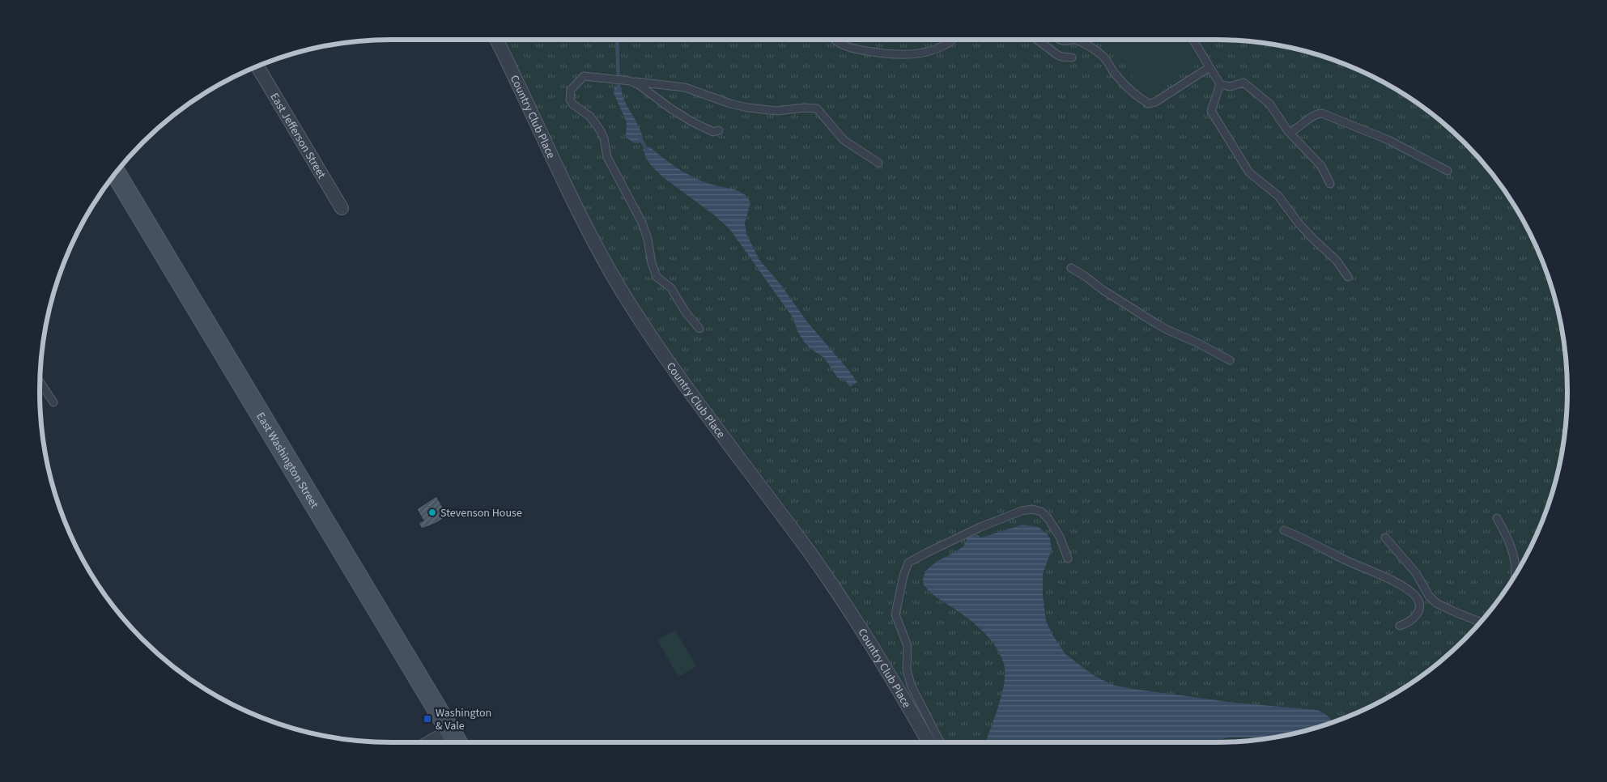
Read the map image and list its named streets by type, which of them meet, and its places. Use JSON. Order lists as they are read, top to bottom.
{
  "streets": {
    "main road": ["East Washington Street"],
    "street": ["Country Club Place", "East Jefferson Street"]
  },
  "places": {
    "other": ["Stevenson House"],
    "transit": ["Washington & Vale"]
  }
}
